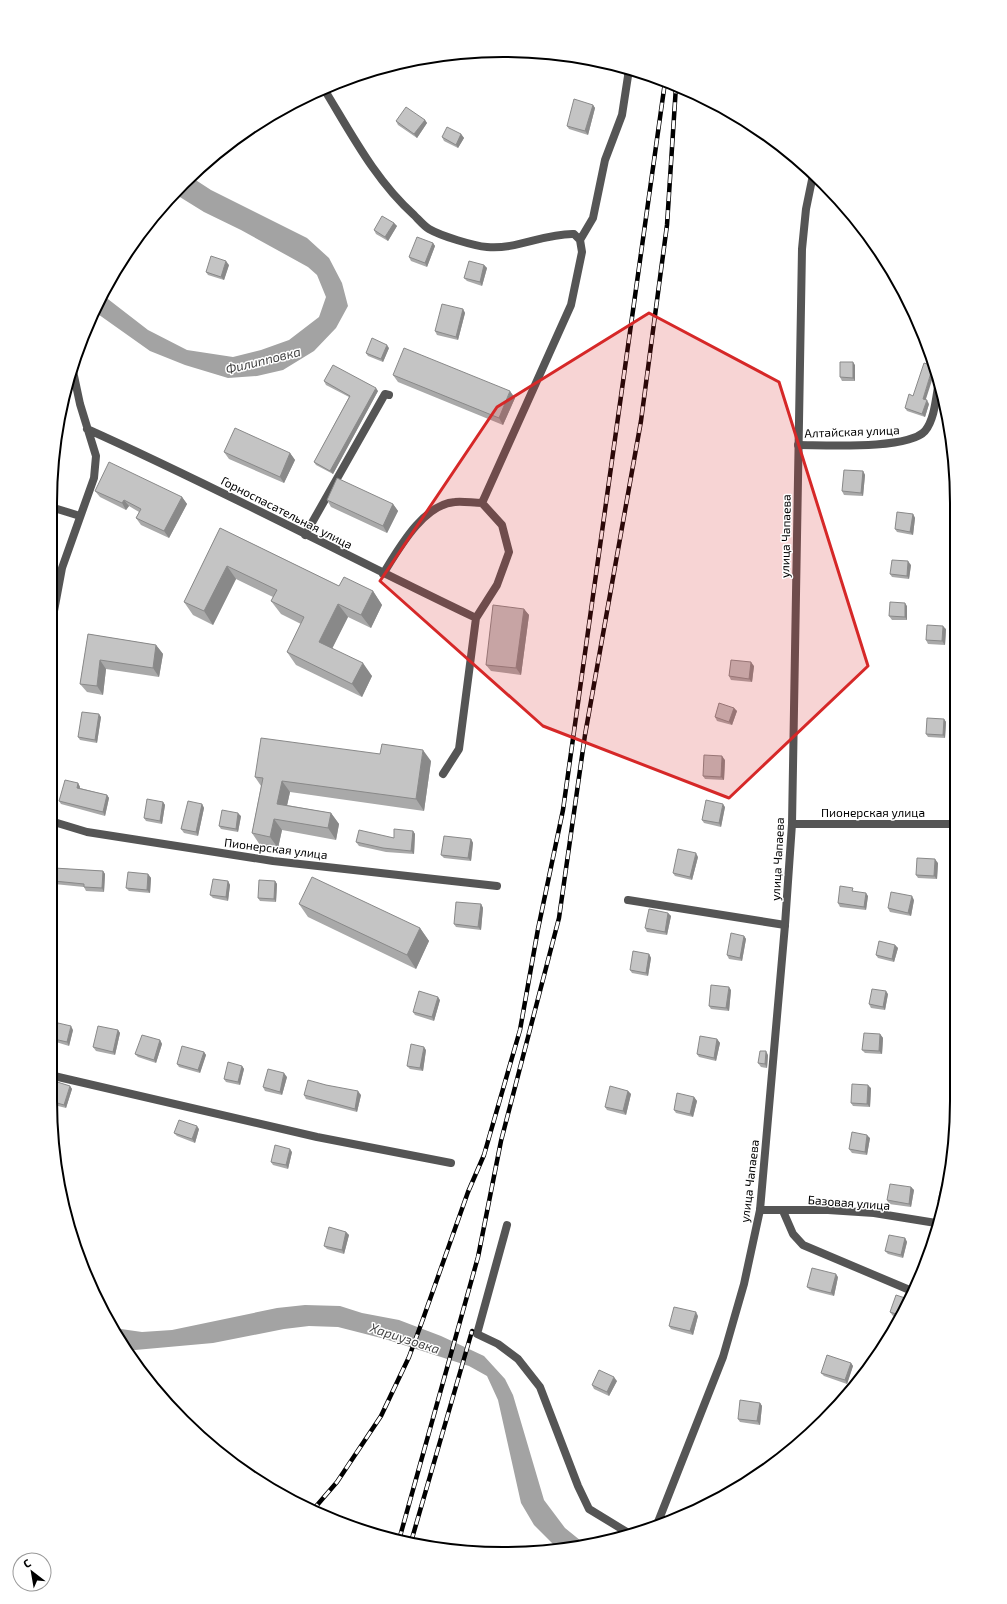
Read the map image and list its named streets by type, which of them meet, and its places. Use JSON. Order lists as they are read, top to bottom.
{
  "streets": {
    "street": [
      "Алтайская улица",
      "Горноспасательная улица",
      "улица Чапаева",
      "Пионерская улица",
      "Базовая улица"
    ]
  },
  "crossings": [
    ["Алтайская улица", "улица Чапаева"],
    ["улица Чапаева", "Пионерская улица"],
    ["улица Чапаева", "Базовая улица"]
  ],
  "water": ["Филипповка", "Хариузовка"],
  "north": "top left"
}
